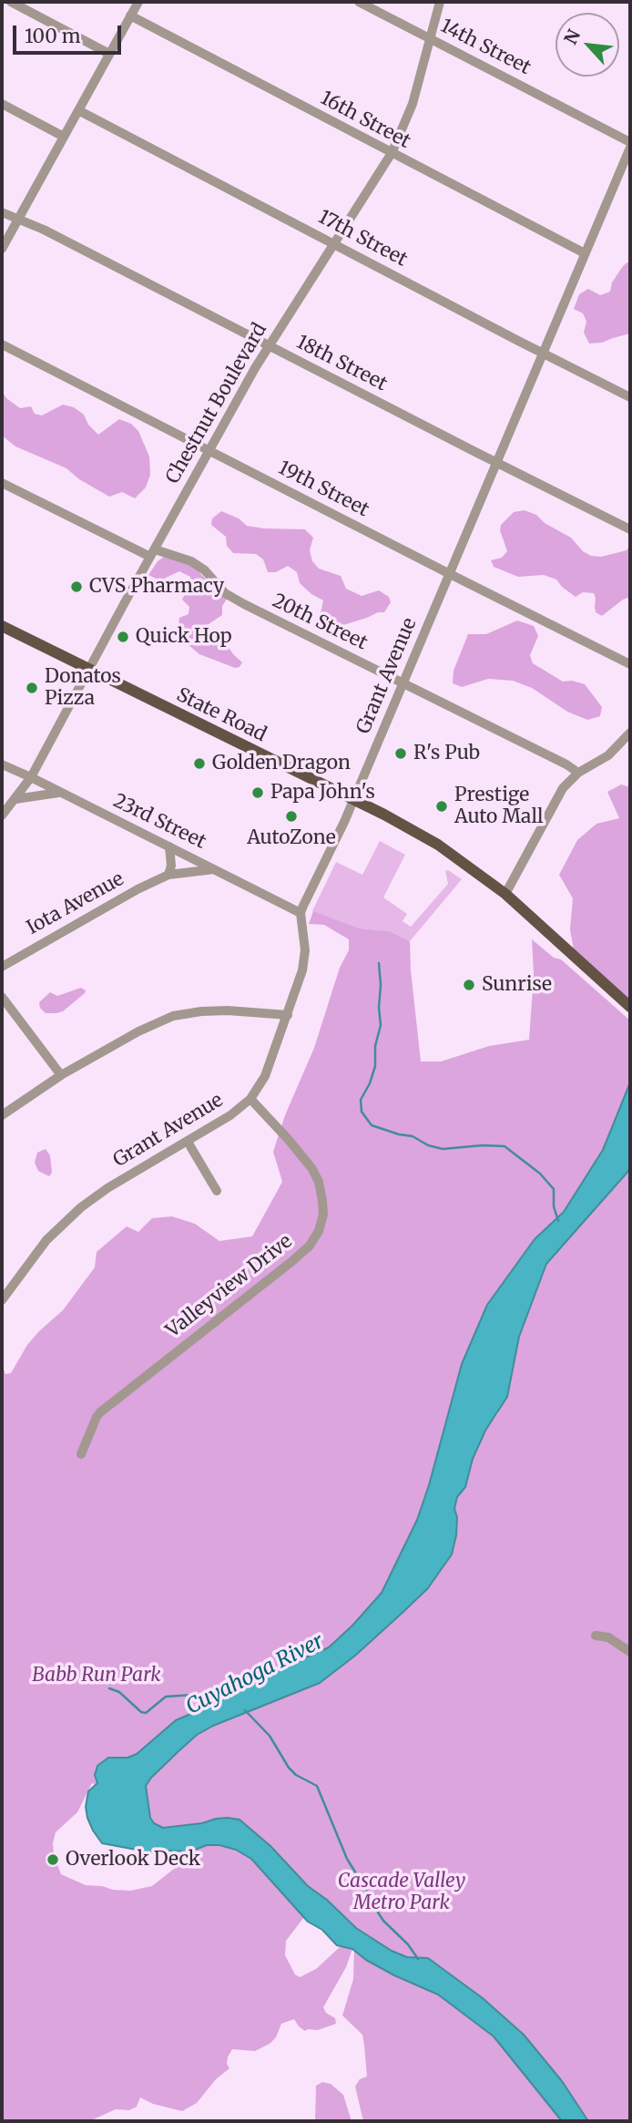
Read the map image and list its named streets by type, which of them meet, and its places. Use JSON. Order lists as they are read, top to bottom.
{
  "streets": {
    "main road": ["State Road"],
    "street": [
      "14th Street",
      "16th Street",
      "17th Street",
      "18th Street",
      "Chestnut Boulevard",
      "19th Street",
      "20th Street",
      "Grant Avenue",
      "23rd Street",
      "Iota Avenue",
      "Valleyview Drive"
    ]
  },
  "crossings": [
    ["14th Street", "Chestnut Boulevard"],
    ["16th Street", "Chestnut Boulevard"],
    ["16th Street", "Grant Avenue"],
    ["17th Street", "Chestnut Boulevard"],
    ["17th Street", "Grant Avenue"],
    ["18th Street", "Chestnut Boulevard"],
    ["18th Street", "Grant Avenue"],
    ["Chestnut Boulevard", "19th Street"],
    ["Chestnut Boulevard", "20th Street"],
    ["Chestnut Boulevard", "State Road"],
    ["Chestnut Boulevard", "23rd Street"],
    ["19th Street", "Grant Avenue"],
    ["20th Street", "Grant Avenue"],
    ["Grant Avenue", "State Road"],
    ["Grant Avenue", "23rd Street"],
    ["Grant Avenue", "Valleyview Drive"],
    ["23rd Street", "Iota Avenue"]
  ],
  "water": ["Cuyahoga River"],
  "parks": ["Babb Run Park", "Cascade Valley Metro Park"],
  "places": [
    "CVS Pharmacy",
    "Quick Hop",
    "Donatos Pizza",
    "R's Pub",
    "Golden Dragon",
    "Papa John's",
    "Prestige Auto Mall",
    "AutoZone",
    "Sunrise",
    "Overlook Deck"
  ],
  "scale_bar": "100 m",
  "north": "top left"
}
